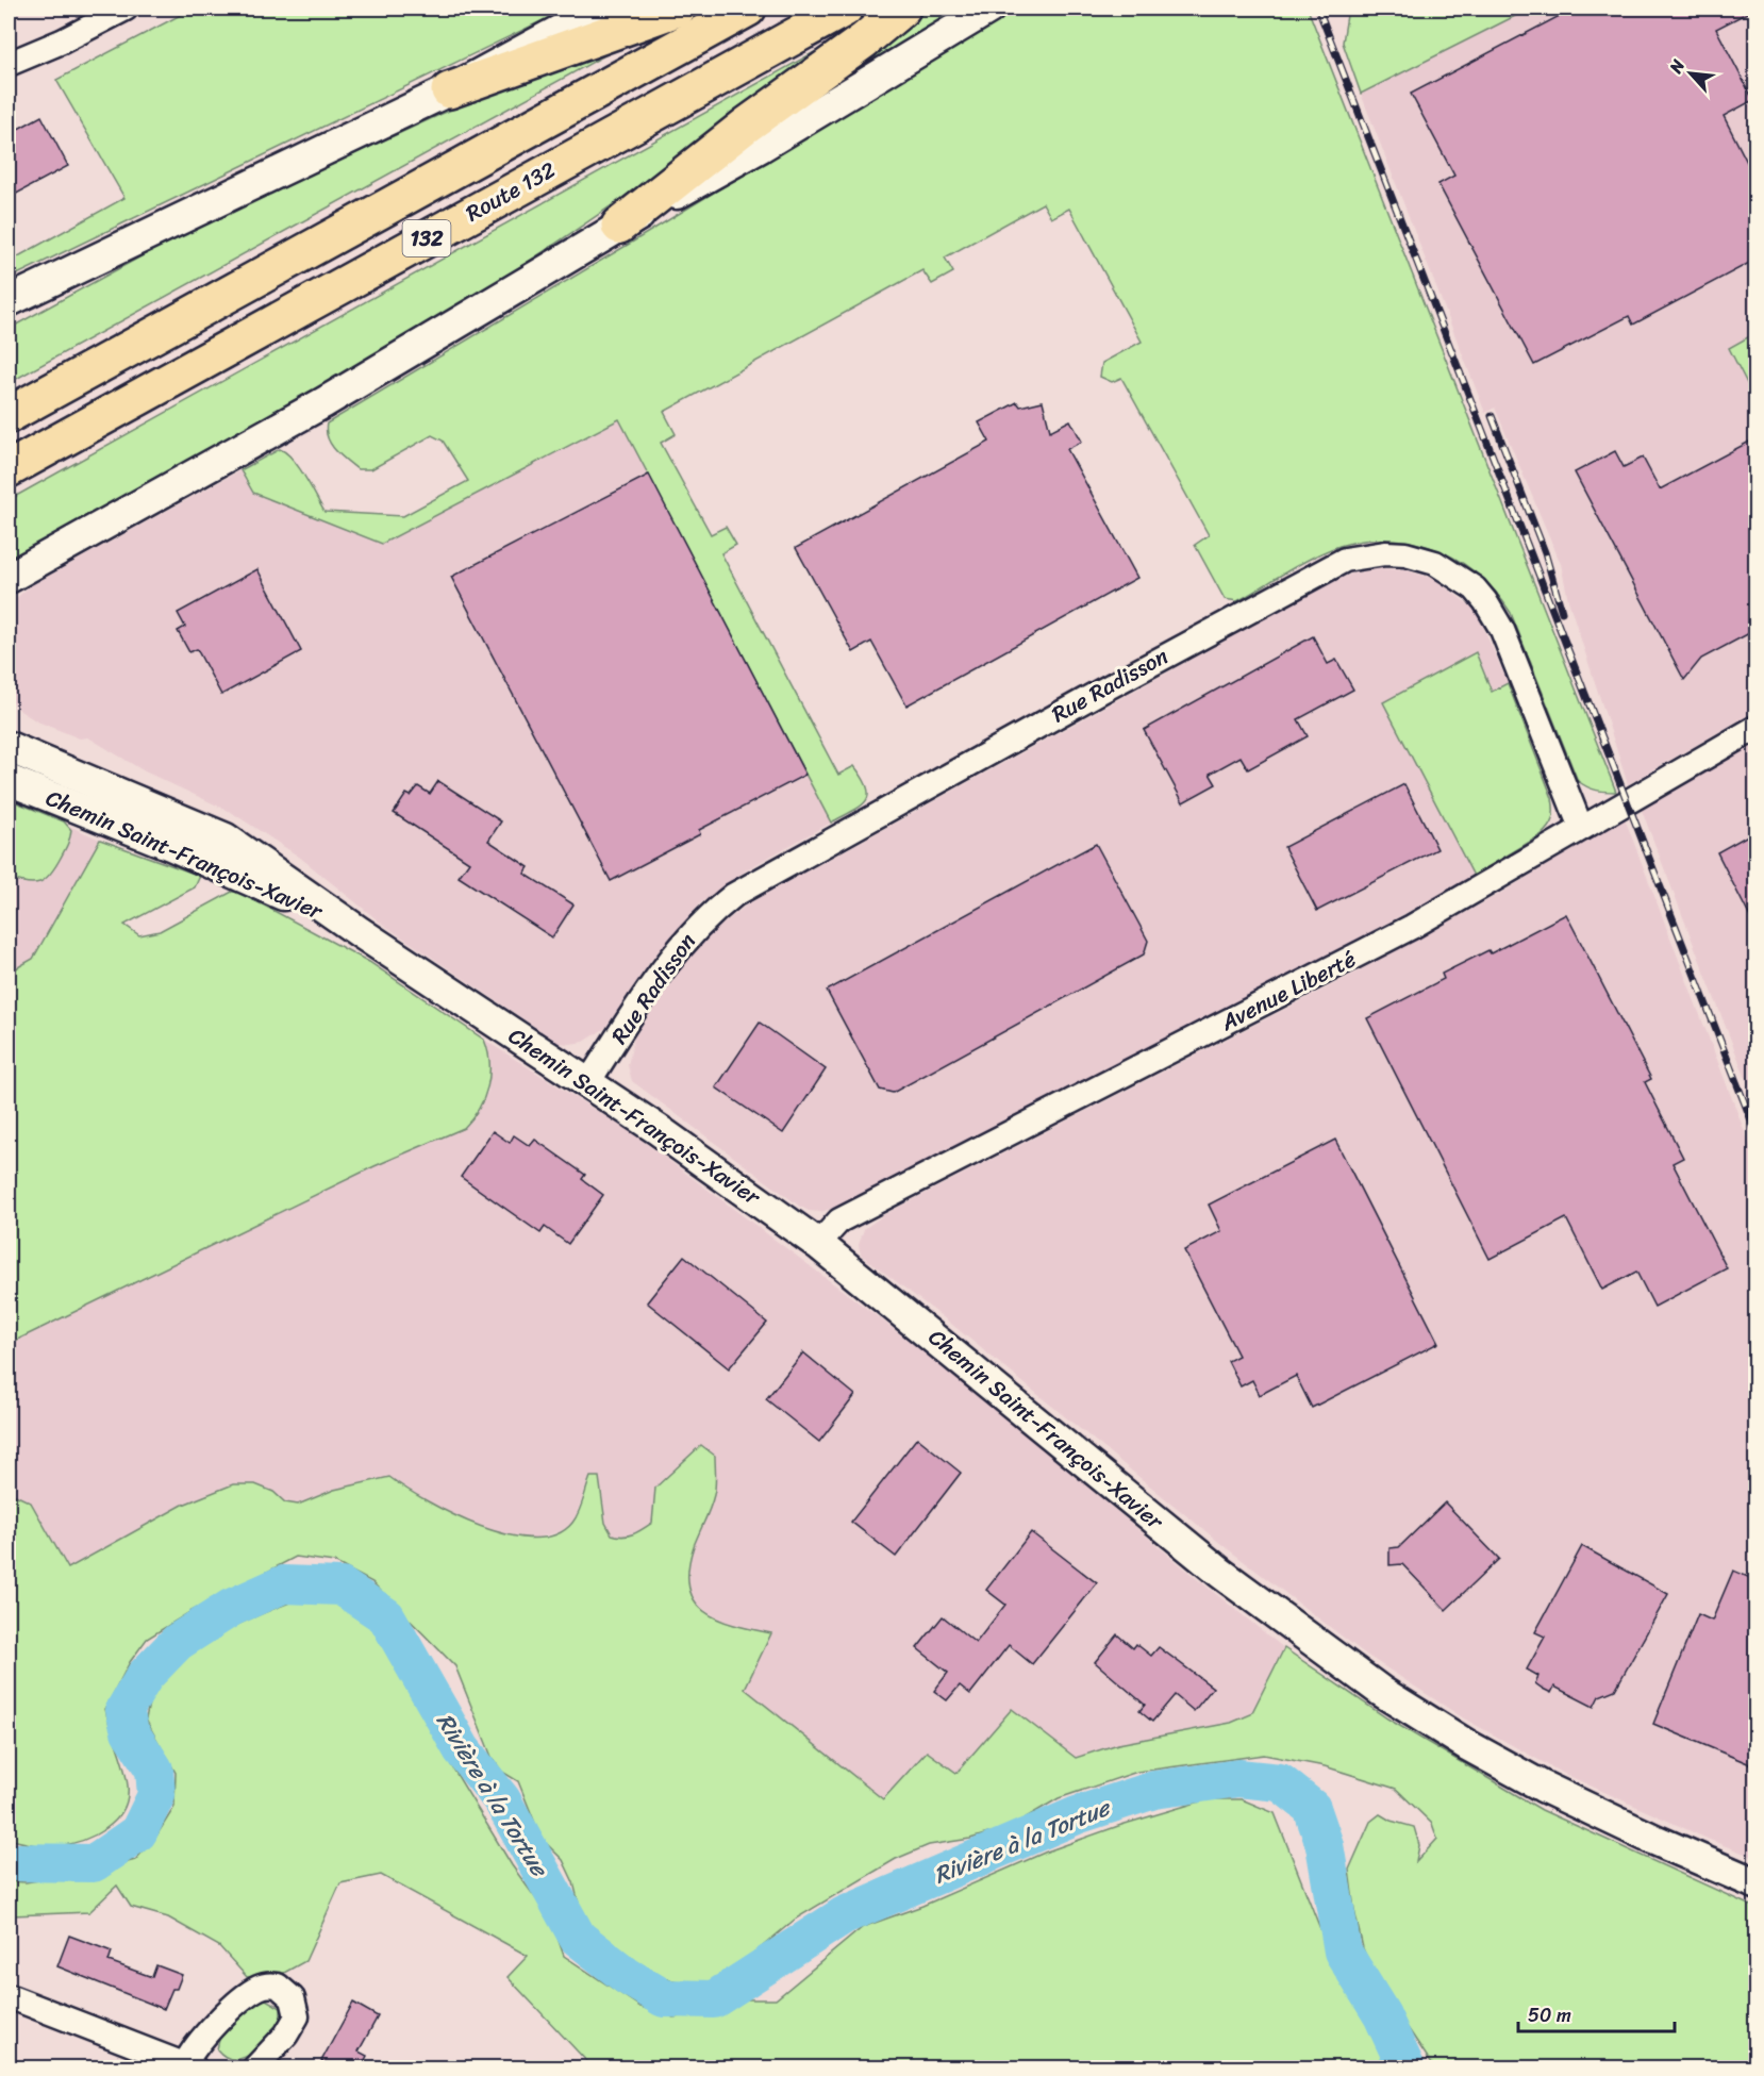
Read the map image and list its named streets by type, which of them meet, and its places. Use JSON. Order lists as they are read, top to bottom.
{
  "streets": {
    "highway": ["Route 132", "132"],
    "street": ["Rue Radisson", "Chemin Saint-François-Xavier", "Avenue Liberté"]
  },
  "crossings": [
    ["Rue Radisson", "Chemin Saint-François-Xavier"],
    ["Rue Radisson", "Avenue Liberté"],
    ["Chemin Saint-François-Xavier", "Avenue Liberté"]
  ],
  "water": ["Rivière à la Tortue"],
  "scale_bar": "50 m",
  "north": "top left"
}
